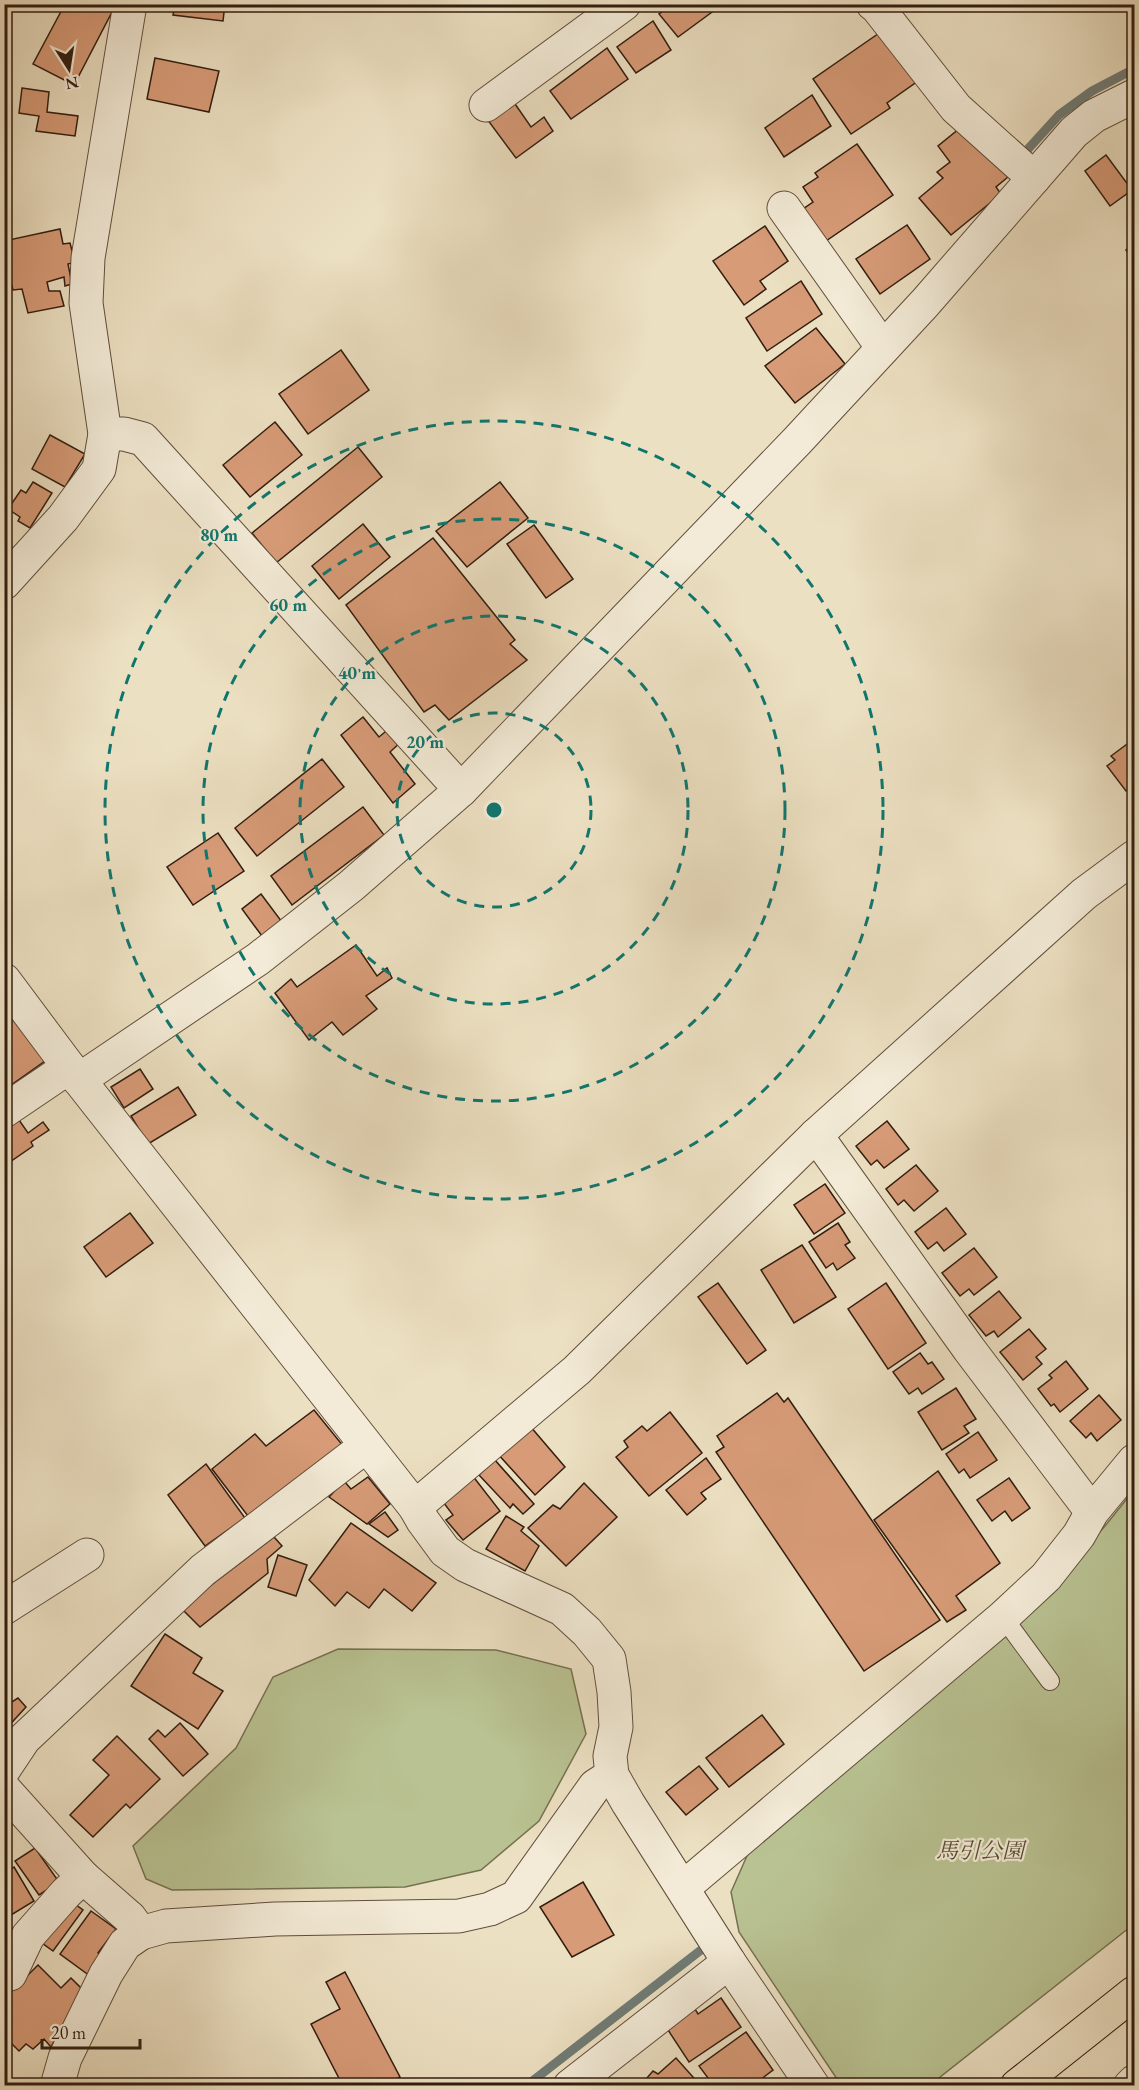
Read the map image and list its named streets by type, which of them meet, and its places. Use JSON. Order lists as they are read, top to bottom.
{
  "parks": ["馬引公園"],
  "scale_bar": "20 m",
  "north": "bottom",
  "rings": [
    "80 m",
    "60 m",
    "40 m",
    "20 m"
  ]
}
